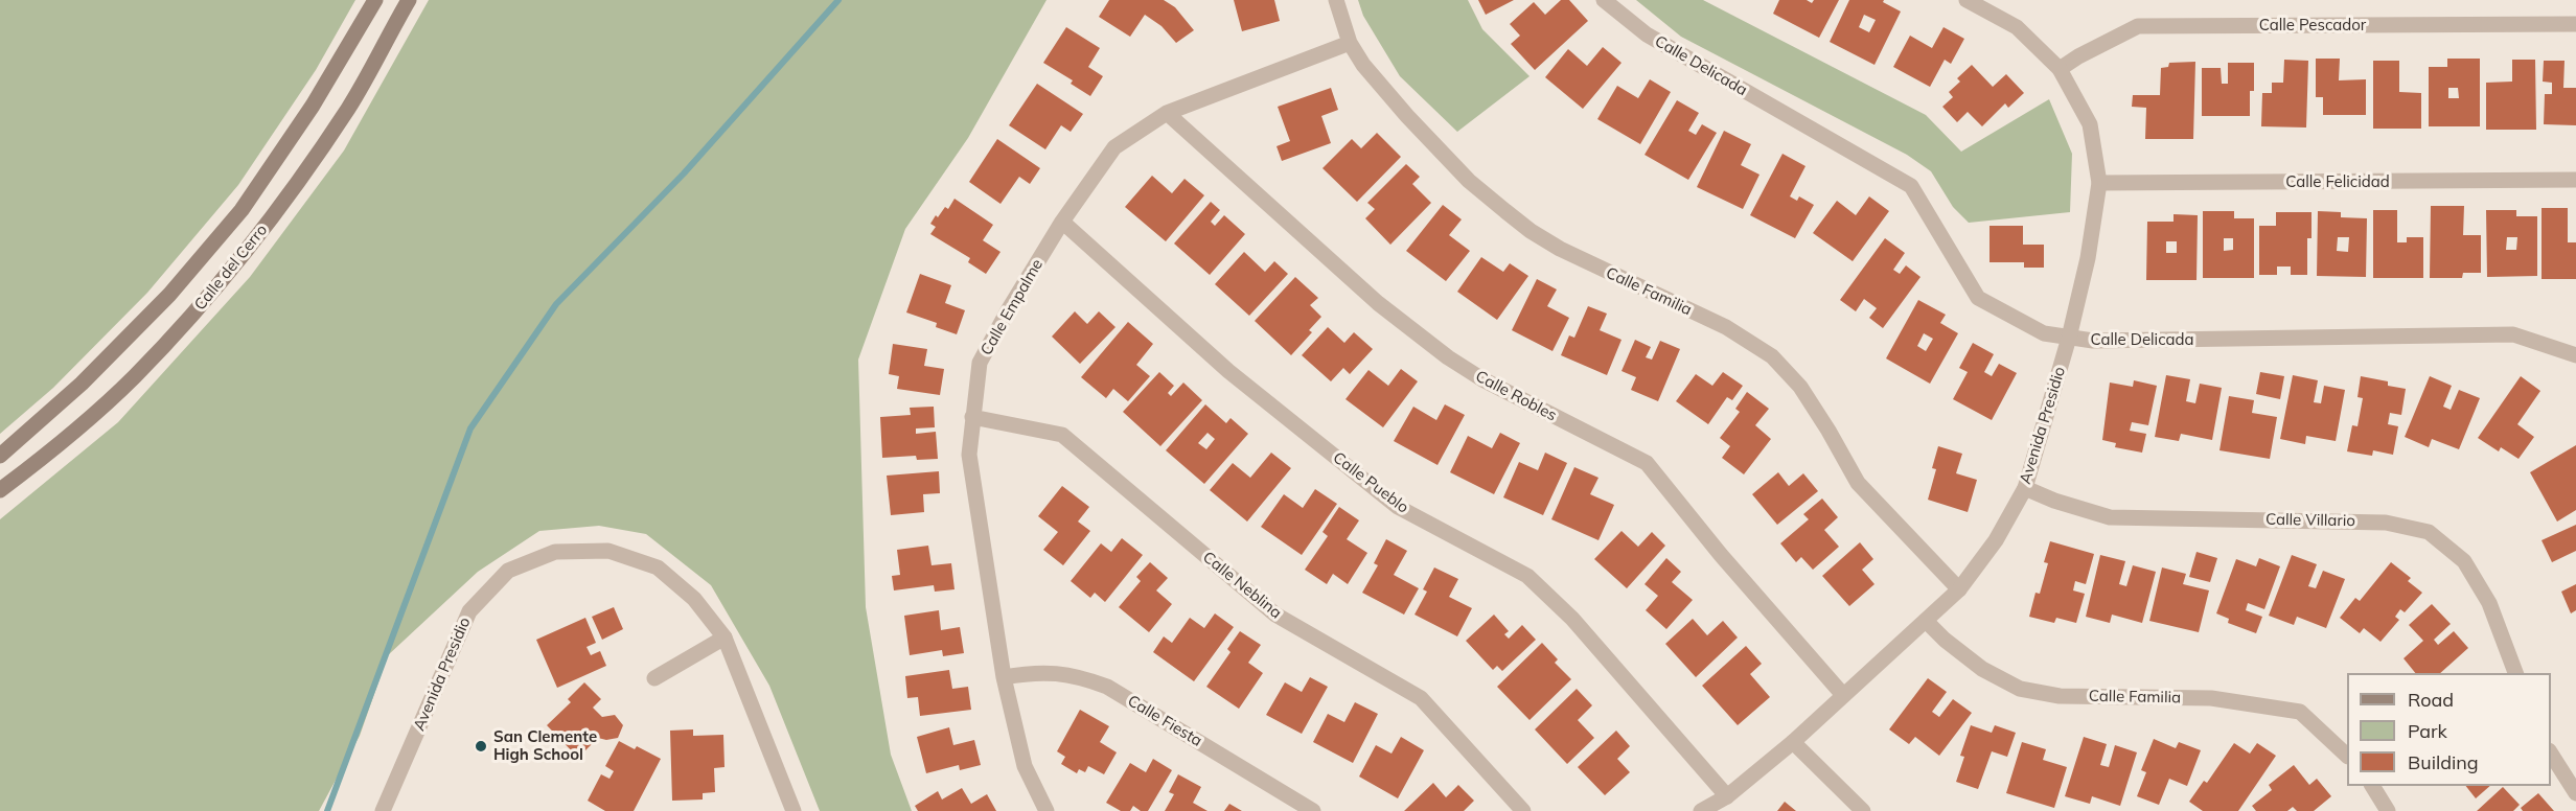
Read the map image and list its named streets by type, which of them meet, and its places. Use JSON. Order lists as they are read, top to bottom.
{
  "streets": {
    "main road": ["Calle del Cerro"],
    "street": [
      "Calle Pescador",
      "Calle Delicada",
      "Calle Felicidad",
      "Calle Familia",
      "Calle Empalme",
      "Calle Robles",
      "Avenida Presidio",
      "Calle Pueblo",
      "Calle Villario",
      "Calle Neblina",
      "Calle Fiesta"
    ]
  },
  "crossings": [
    ["Calle Pescador", "Avenida Presidio"],
    ["Calle Delicada", "Avenida Presidio"],
    ["Calle Felicidad", "Avenida Presidio"],
    ["Calle Familia", "Calle Empalme"],
    ["Calle Familia", "Avenida Presidio"],
    ["Calle Empalme", "Calle Robles"],
    ["Calle Empalme", "Calle Pueblo"],
    ["Calle Empalme", "Calle Neblina"],
    ["Calle Empalme", "Calle Fiesta"],
    ["Calle Robles", "Avenida Presidio"],
    ["Avenida Presidio", "Calle Pueblo"],
    ["Avenida Presidio", "Calle Villario"]
  ],
  "places": ["San Clemente High School"],
  "legend": ["Road", "Park", "Building"]
}
